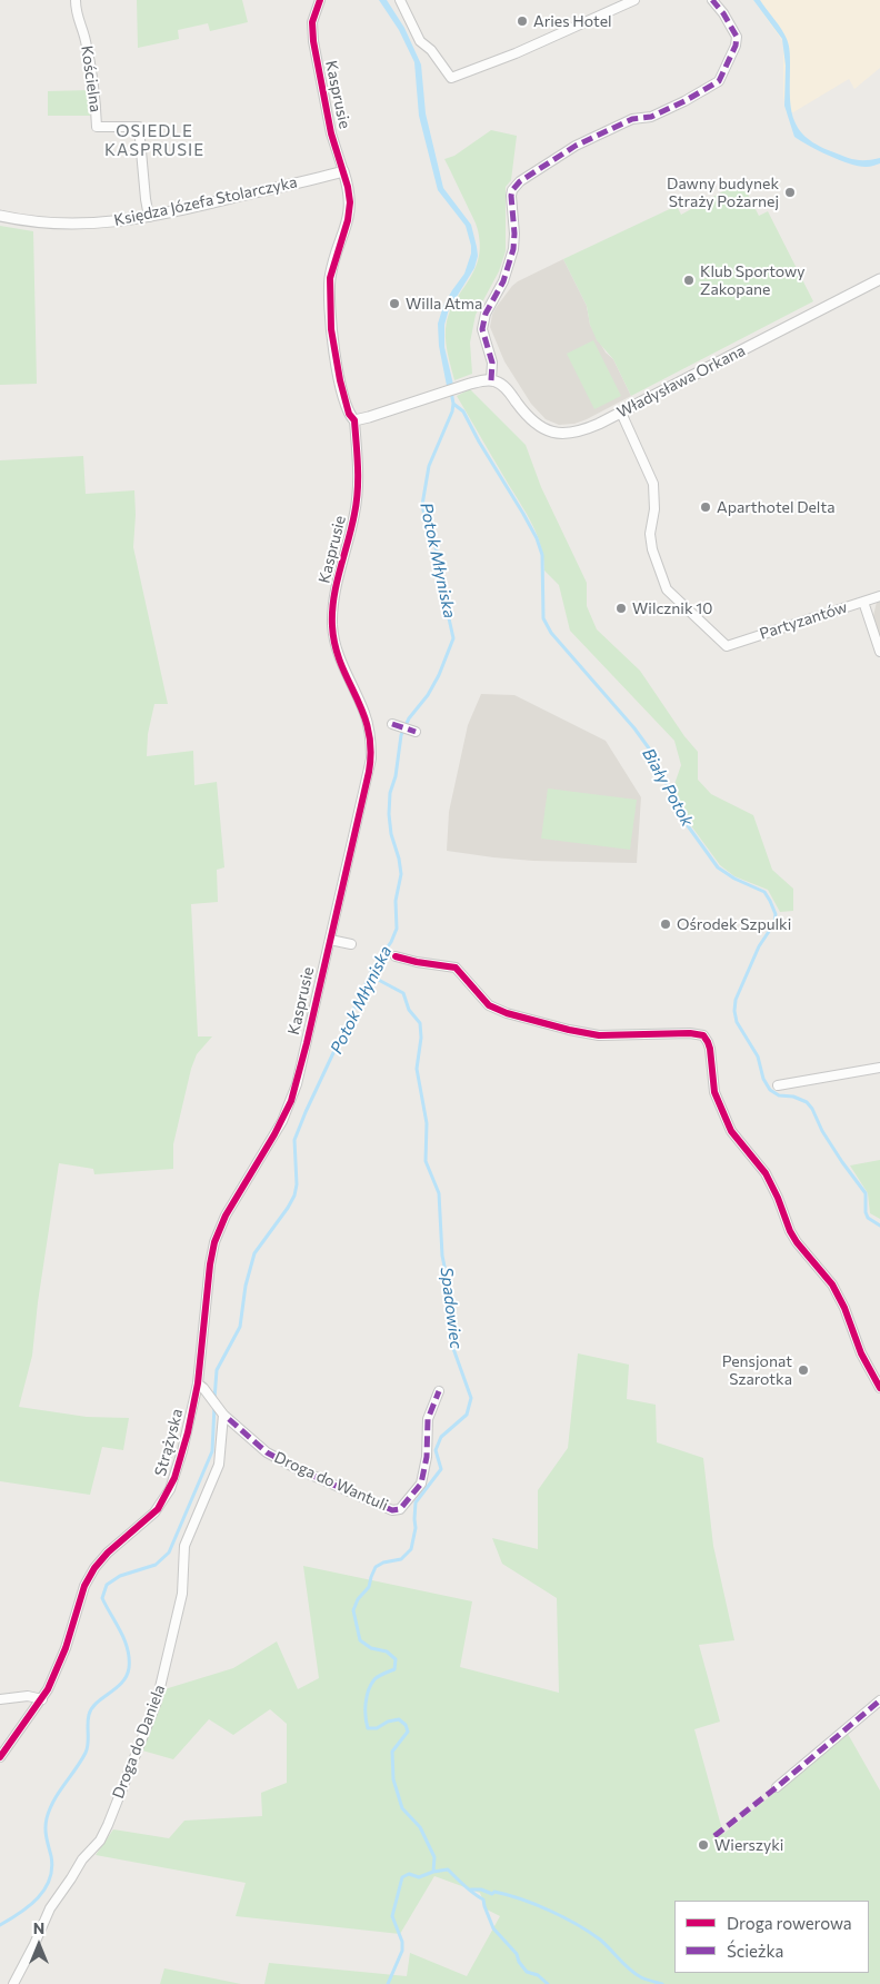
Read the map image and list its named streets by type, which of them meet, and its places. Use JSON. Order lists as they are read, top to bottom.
{
  "streets": {
    "street": [
      "Kościelna",
      "Kasprusie",
      "Księdza Józefa Stolarczyka",
      "Władysława Orkana",
      "Partyzantów",
      "Strążyska",
      "Droga do Wantuli",
      "Droga do Daniela"
    ]
  },
  "crossings": [
    ["Kościelna", "Księdza Józefa Stolarczyka"],
    ["Kasprusie", "Księdza Józefa Stolarczyka"],
    ["Kasprusie", "Strążyska"],
    ["Władysława Orkana", "Partyzantów"],
    ["Strążyska", "Droga do Wantuli"],
    ["Droga do Wantuli", "Droga do Daniela"]
  ],
  "districts": ["OSIEDLE KASPRUSIE"],
  "water": ["Potok Młyniska", "Biały Potok", "Spadowiec"],
  "places": [
    "Aries Hotel",
    "Dawny budynek Straży Pożarnej",
    "Klub Sportowy Zakopane",
    "Willa Atma",
    "Aparthotel Delta",
    "Wilcznik 10",
    "Ośrodek Szpulki",
    "Pensjonat Szarotka",
    "Wierszyki"
  ],
  "legend": ["Droga rowerowa", "Ścieżka"],
  "north": "top"
}
